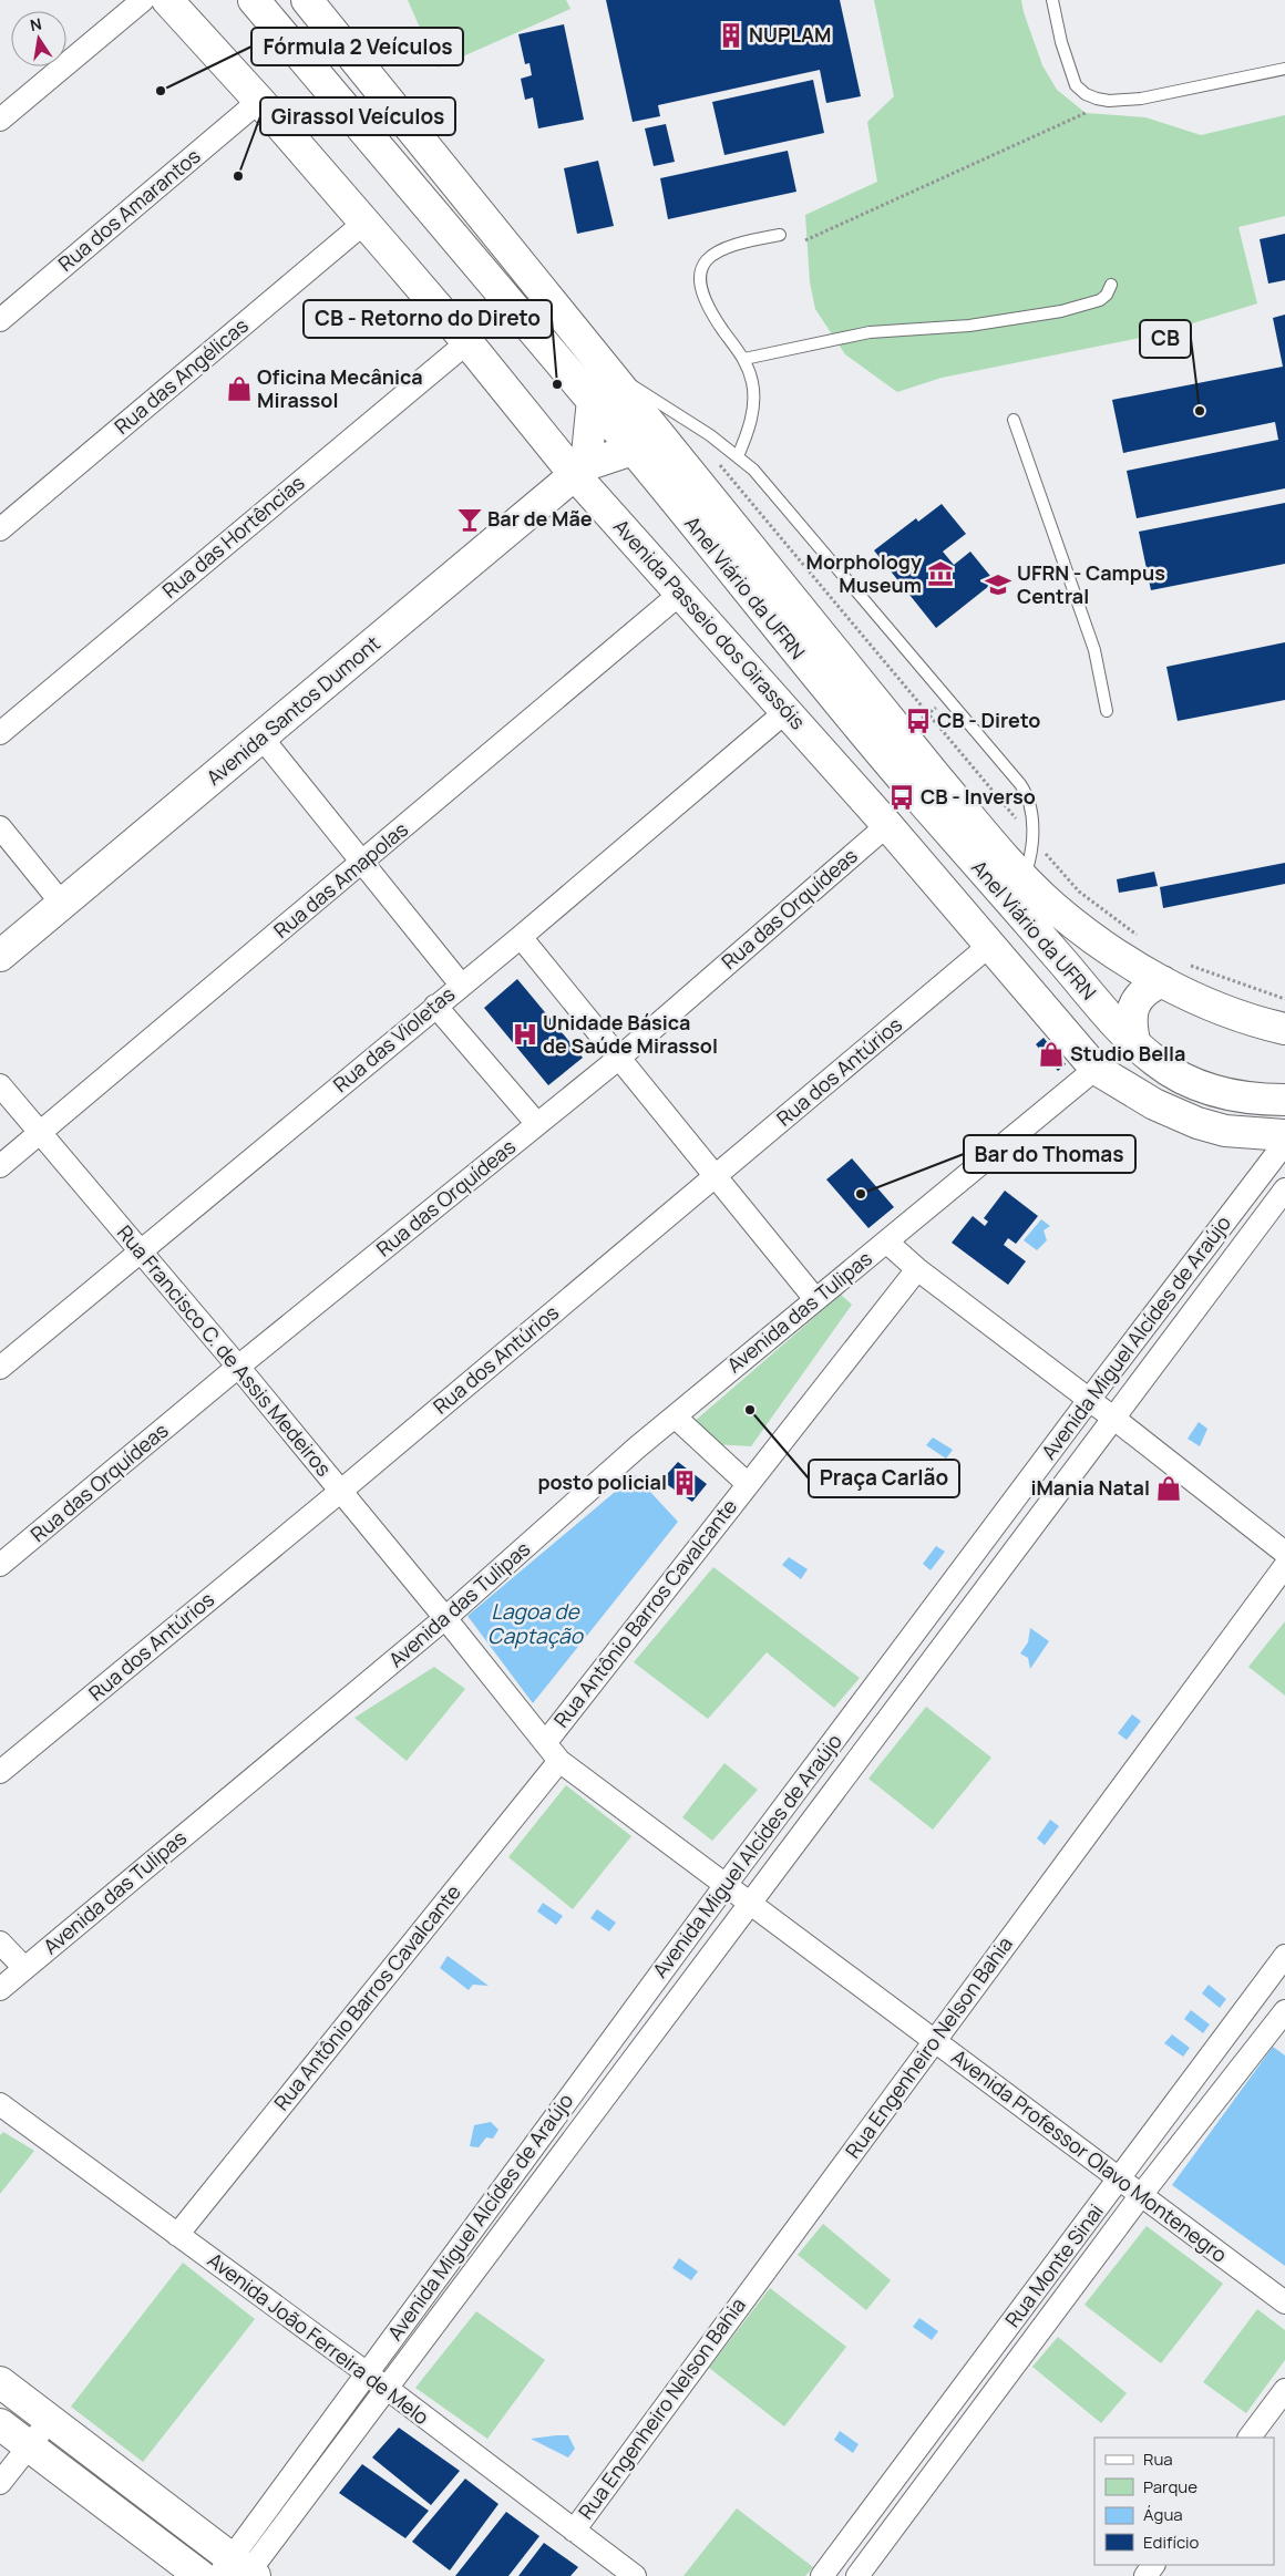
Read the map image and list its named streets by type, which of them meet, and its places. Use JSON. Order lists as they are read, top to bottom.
{
  "streets": {
    "main road": ["Anel Viário da UFRN", "Avenida Passeio dos Girassóis", "Avenida Santos Dumont"],
    "street": [
      "Rua dos Amarantos",
      "Rua das Angélicas",
      "Rua das Hortências",
      "Rua das Amapolas",
      "Rua das Orquídeas",
      "Rua das Violetas",
      "Rua dos Antúrios",
      "Avenida das Tulipas",
      "Avenida Miguel Alcídes de Araújo",
      "Rua Francisco C. de Assis Medeiros",
      "Rua Antônio Barros Cavalcante",
      "Rua Engenheiro Nelson Bahia",
      "Avenida Professor Olavo Montenegro",
      "Rua Monte Sinai",
      "Avenida João Ferreira de Melo"
    ]
  },
  "crossings": [
    ["Rua dos Amarantos", "Avenida Passeio dos Girassóis"],
    ["Rua das Angélicas", "Avenida Passeio dos Girassóis"],
    ["Rua das Hortências", "Avenida Passeio dos Girassóis"],
    ["Anel Viário da UFRN", "Avenida Santos Dumont"],
    ["Avenida Passeio dos Girassóis", "Avenida Santos Dumont"],
    ["Avenida Passeio dos Girassóis", "Rua das Amapolas"],
    ["Avenida Passeio dos Girassóis", "Rua das Orquídeas"],
    ["Avenida Passeio dos Girassóis", "Rua das Violetas"],
    ["Avenida Passeio dos Girassóis", "Rua dos Antúrios"],
    ["Avenida Passeio dos Girassóis", "Avenida das Tulipas"],
    ["Rua das Amapolas", "Rua Francisco C. de Assis Medeiros"],
    ["Rua das Orquídeas", "Rua Francisco C. de Assis Medeiros"],
    ["Rua das Violetas", "Rua Francisco C. de Assis Medeiros"],
    ["Rua dos Antúrios", "Rua Francisco C. de Assis Medeiros"],
    ["Avenida das Tulipas", "Rua Francisco C. de Assis Medeiros"],
    ["Avenida das Tulipas", "Rua Antônio Barros Cavalcante"],
    ["Avenida das Tulipas", "Avenida Professor Olavo Montenegro"],
    ["Avenida Miguel Alcídes de Araújo", "Avenida Professor Olavo Montenegro"],
    ["Avenida Miguel Alcídes de Araújo", "Avenida João Ferreira de Melo"],
    ["Rua Francisco C. de Assis Medeiros", "Avenida Professor Olavo Montenegro"],
    ["Rua Antônio Barros Cavalcante", "Avenida Professor Olavo Montenegro"],
    ["Rua Antônio Barros Cavalcante", "Avenida João Ferreira de Melo"],
    ["Rua Engenheiro Nelson Bahia", "Avenida Professor Olavo Montenegro"],
    ["Rua Engenheiro Nelson Bahia", "Avenida João Ferreira de Melo"],
    ["Avenida Professor Olavo Montenegro", "Rua Monte Sinai"]
  ],
  "water": ["Lagoa de Captação"],
  "places": {
    "building": ["NUPLAM", "posto policial"],
    "other": [
      "Fórmula 2 Veículos",
      "Girassol Veículos",
      "CB - Retorno do Direto",
      "CB",
      "Bar do Thomas",
      "Praça Carlão"
    ],
    "shop": ["Oficina Mecânica Mirassol", "Studio Bella", "iMania Natal"],
    "bar": ["Bar de Mãe"],
    "museum": ["Morphology Museum"],
    "school or university": ["UFRN - Campus Central"],
    "bus stop": ["CB - Direto", "CB - Inverso"],
    "hospital": ["Unidade Básica de Saúde Mirassol"]
  },
  "legend": [
    "Rua",
    "Parque",
    "Água",
    "Edifício"
  ],
  "north": "top"
}
